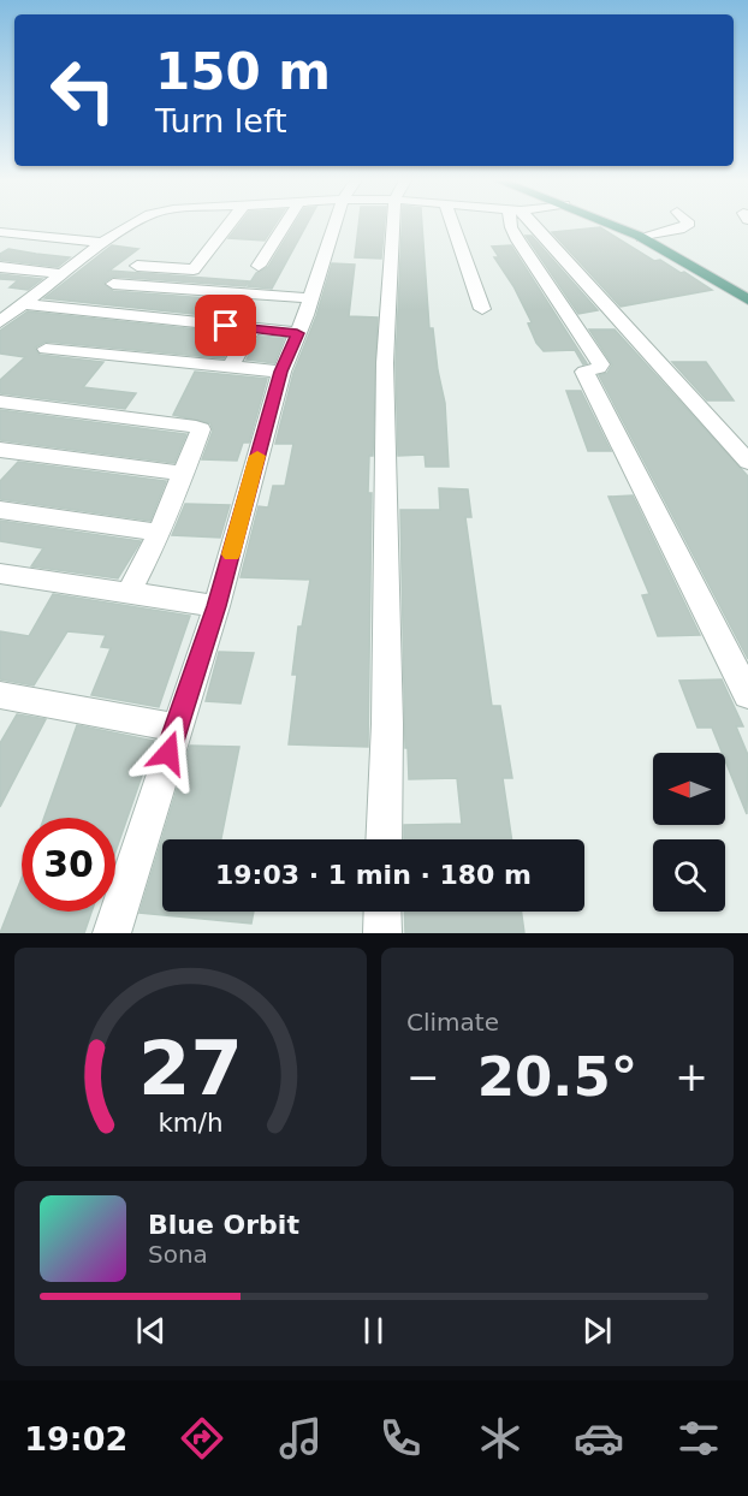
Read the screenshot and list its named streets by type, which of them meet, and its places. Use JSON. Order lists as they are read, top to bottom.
{
  "north": "left",
  "page": {
    "turn": ["150 m", "Turn left"],
    "limit": "30",
    "trip": "19:03 · 1 min · 180 m",
    "tile": "Climate",
    "heat": ["−", "20.5°", "+"],
    "song": ["Blue Orbit", "Sona"],
    "tabs": "19:02",
    "gauge": ["27", "km/h"]
  }
}
